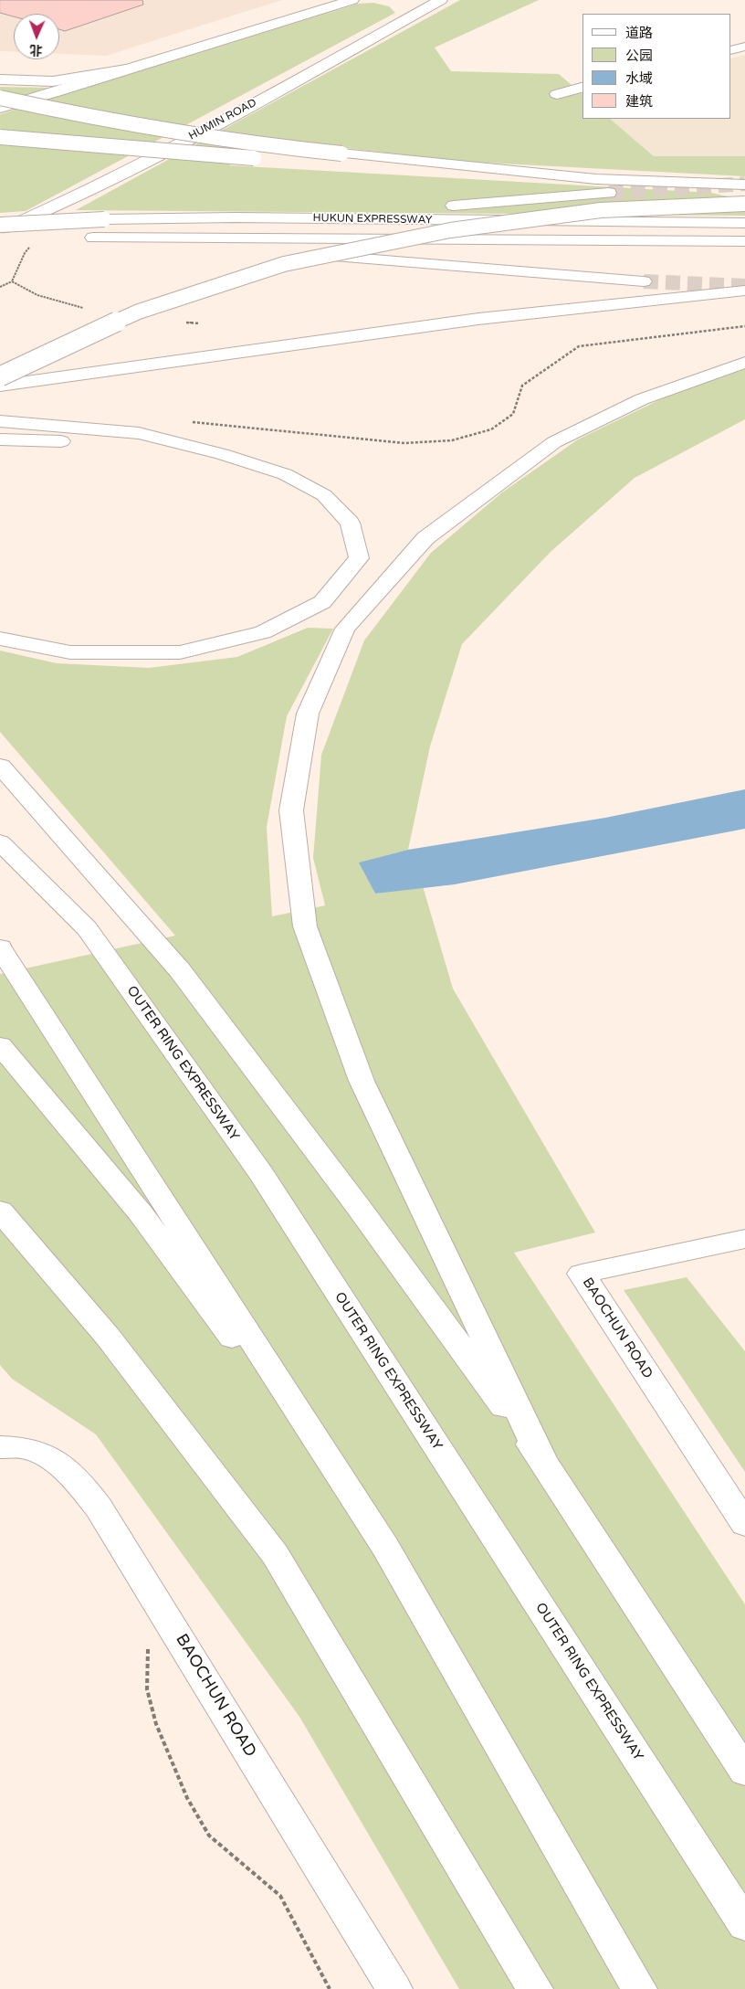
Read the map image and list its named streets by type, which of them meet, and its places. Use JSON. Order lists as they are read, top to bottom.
{
  "streets": {
    "main road": [
      "HUMIN ROAD",
      "HUKUN EXPRESSWAY",
      "OUTER RING EXPRESSWAY",
      "BAOCHUN ROAD"
    ]
  },
  "legend": [
    "道路",
    "公园",
    "水域",
    "建筑"
  ],
  "north": "bottom"
}
